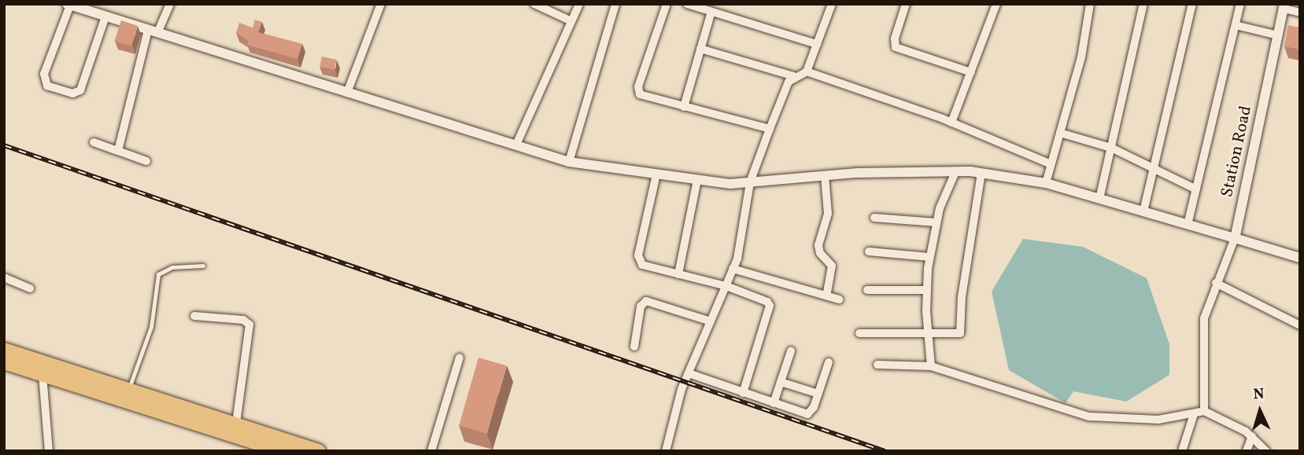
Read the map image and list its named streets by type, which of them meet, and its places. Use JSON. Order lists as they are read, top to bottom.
{
  "streets": {
    "street": ["Station Road"]
  },
  "north": "top"
}
